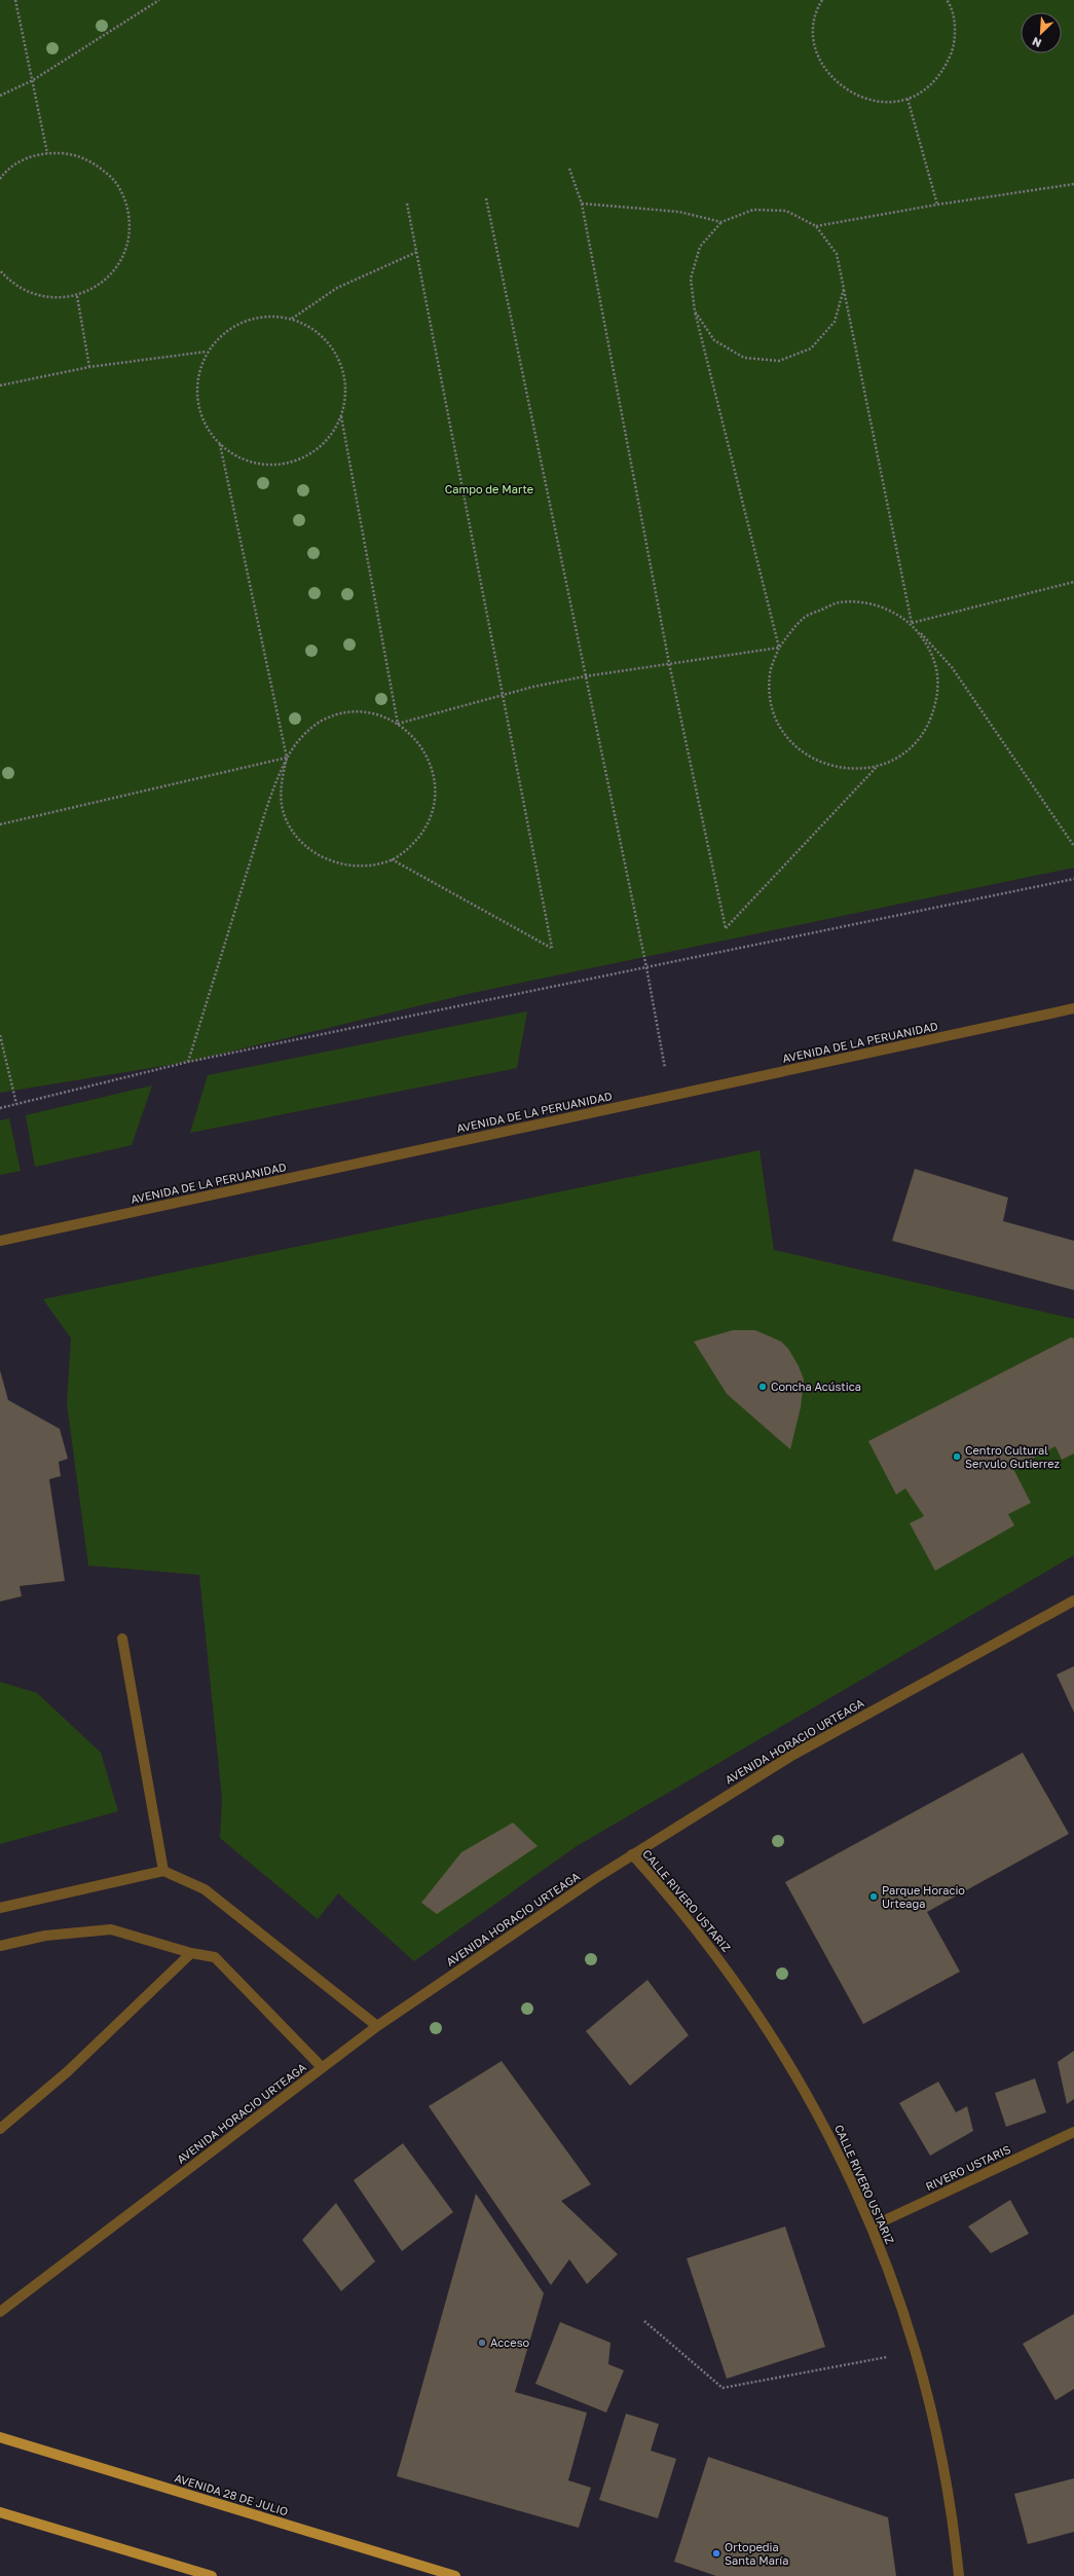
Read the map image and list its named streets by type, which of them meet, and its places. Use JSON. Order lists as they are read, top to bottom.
{
  "streets": {
    "main road": ["AVENIDA 28 DE JULIO"],
    "street": [
      "AVENIDA DE LA PERUANIDAD",
      "AVENIDA HORACIO URTEAGA",
      "CALLE RIVERO USTARIZ",
      "RIVERO USTARIS"
    ]
  },
  "crossings": [
    ["AVENIDA HORACIO URTEAGA", "CALLE RIVERO USTARIZ"],
    ["CALLE RIVERO USTARIZ", "RIVERO USTARIS"]
  ],
  "parks": ["Campo de Marte"],
  "places": [
    "Concha Acústica",
    "Centro Cultural Servulo Gutierrez",
    "Parque Horacio Urteaga",
    "Acceso",
    "Ortopedia Santa María"
  ],
  "north": "bottom left"
}
